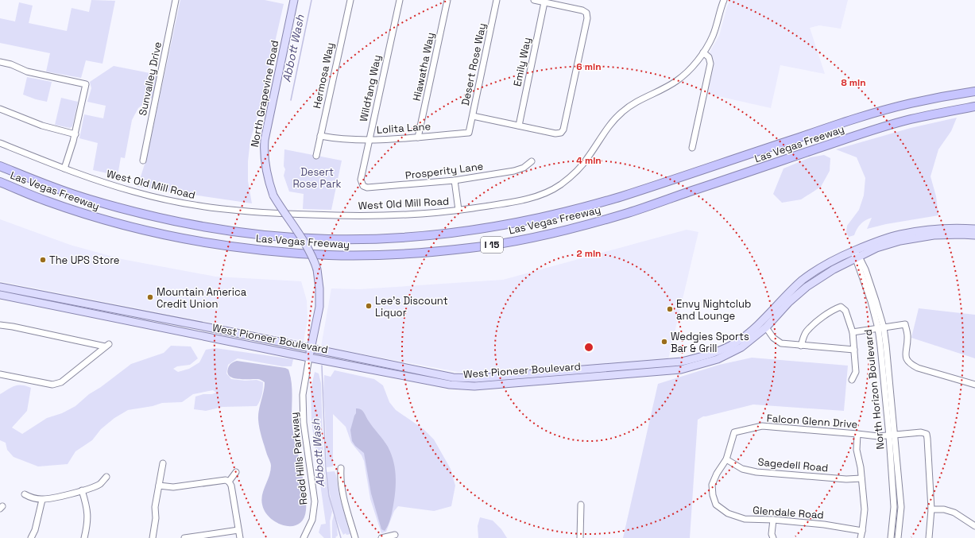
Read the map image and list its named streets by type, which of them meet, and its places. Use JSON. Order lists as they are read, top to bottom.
{
  "streets": {
    "highway": ["Las Vegas Freeway", "I 15"],
    "main road": ["North Grapevine Road", "West Pioneer Boulevard"],
    "street": [
      "Emily Way",
      "Desert Rose Way",
      "Hiawatha Way",
      "Hermosa Way",
      "Sunvalley Drive",
      "Wildfang Way",
      "Lolita Lane",
      "Prosperity Lane",
      "West Old Mill Road",
      "North Horizon Boulevard",
      "Falcon Glenn Drive",
      "Redd Hills Parkway",
      "Sagedell Road",
      "Glendale Road"
    ]
  },
  "crossings": [
    ["Desert Rose Way", "Lolita Lane"],
    ["Hiawatha Way", "Lolita Lane"],
    ["Hermosa Way", "Lolita Lane"],
    ["Wildfang Way", "Lolita Lane"],
    ["Wildfang Way", "Prosperity Lane"],
    ["North Grapevine Road", "West Pioneer Boulevard"],
    ["North Grapevine Road", "Redd Hills Parkway"],
    ["West Pioneer Boulevard", "North Horizon Boulevard"],
    ["West Pioneer Boulevard", "Redd Hills Parkway"],
    ["North Horizon Boulevard", "Falcon Glenn Drive"],
    ["Falcon Glenn Drive", "Sagedell Road"],
    ["Falcon Glenn Drive", "Glendale Road"],
    ["Sagedell Road", "Glendale Road"]
  ],
  "water": ["Abbott Wash"],
  "parks": ["Desert Rose Park"],
  "places": [
    "The UPS Store",
    "Mountain America Credit Union",
    "Lee's Discount Liquor",
    "Envy Nightclub and Lounge",
    "Wedgies Sports Bar & Grill"
  ],
  "rings": [
    "6 min",
    "8 min",
    "4 min",
    "2 min"
  ]
}
